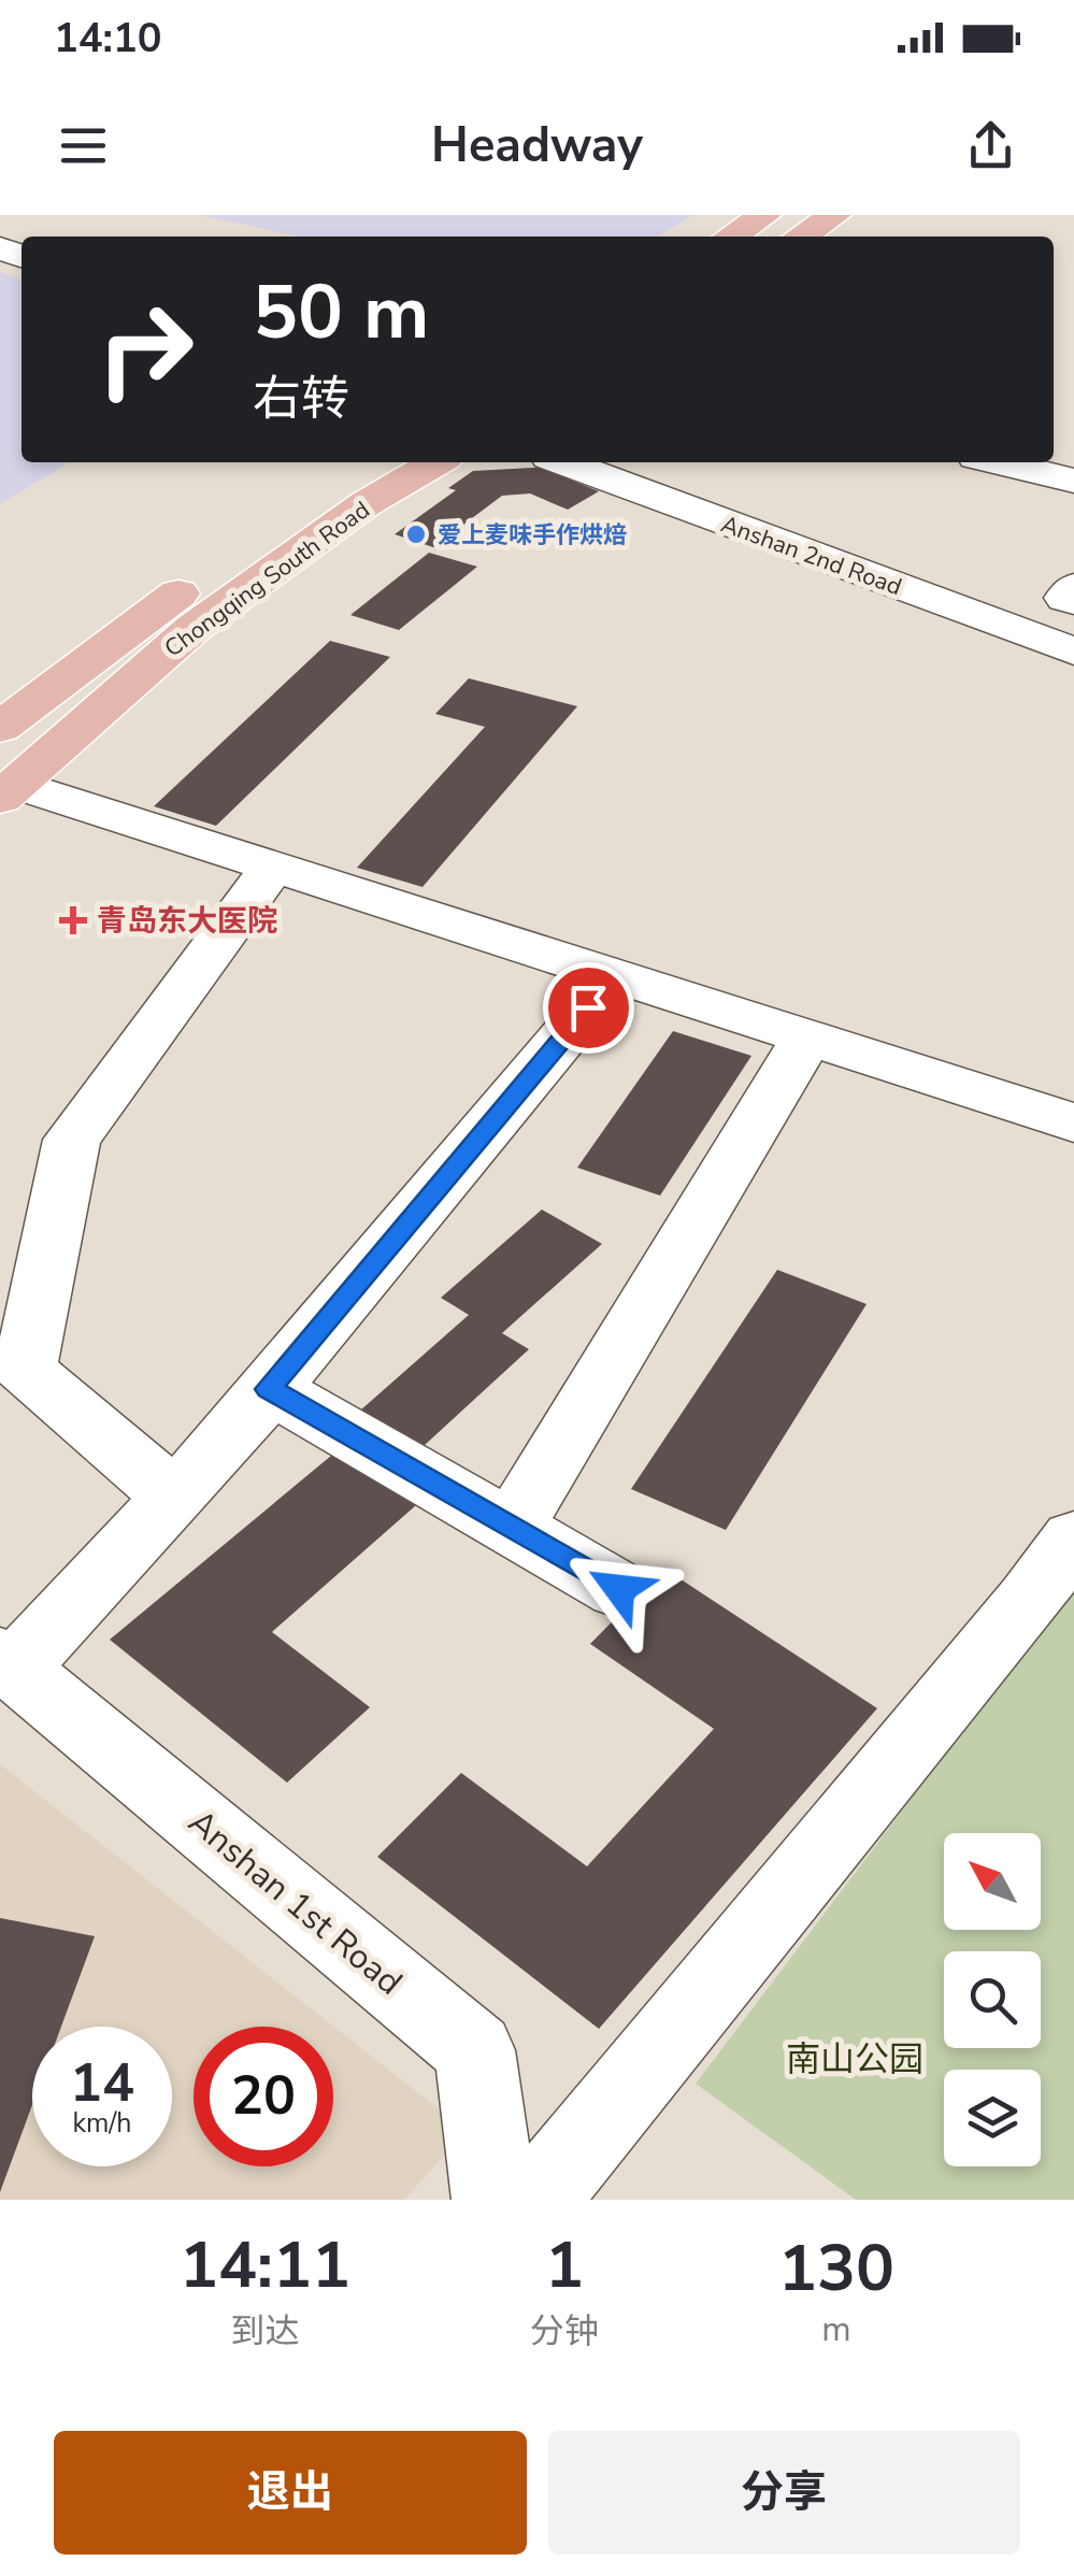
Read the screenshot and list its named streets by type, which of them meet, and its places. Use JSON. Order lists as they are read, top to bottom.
{
  "streets": {
    "main road": ["Chongqing South Road"],
    "street": ["Anshan 2nd Road", "Anshan 1st Road"]
  },
  "parks": ["南山公园"],
  "places": {
    "other": ["爱上麦味手作烘焙"],
    "health": ["青岛东大医院"]
  },
  "north": "top left",
  "page": {
    "status": "14:10",
    "header": "Headway",
    "turn": ["50 m", "右转"],
    "speed": "14 km/h",
    "limit": "20",
    "eta": [
      "14:11",
      "到达",
      "1",
      "分钟",
      "130",
      "m"
    ],
    "buttons": ["退出", "分享"]
  }
}
